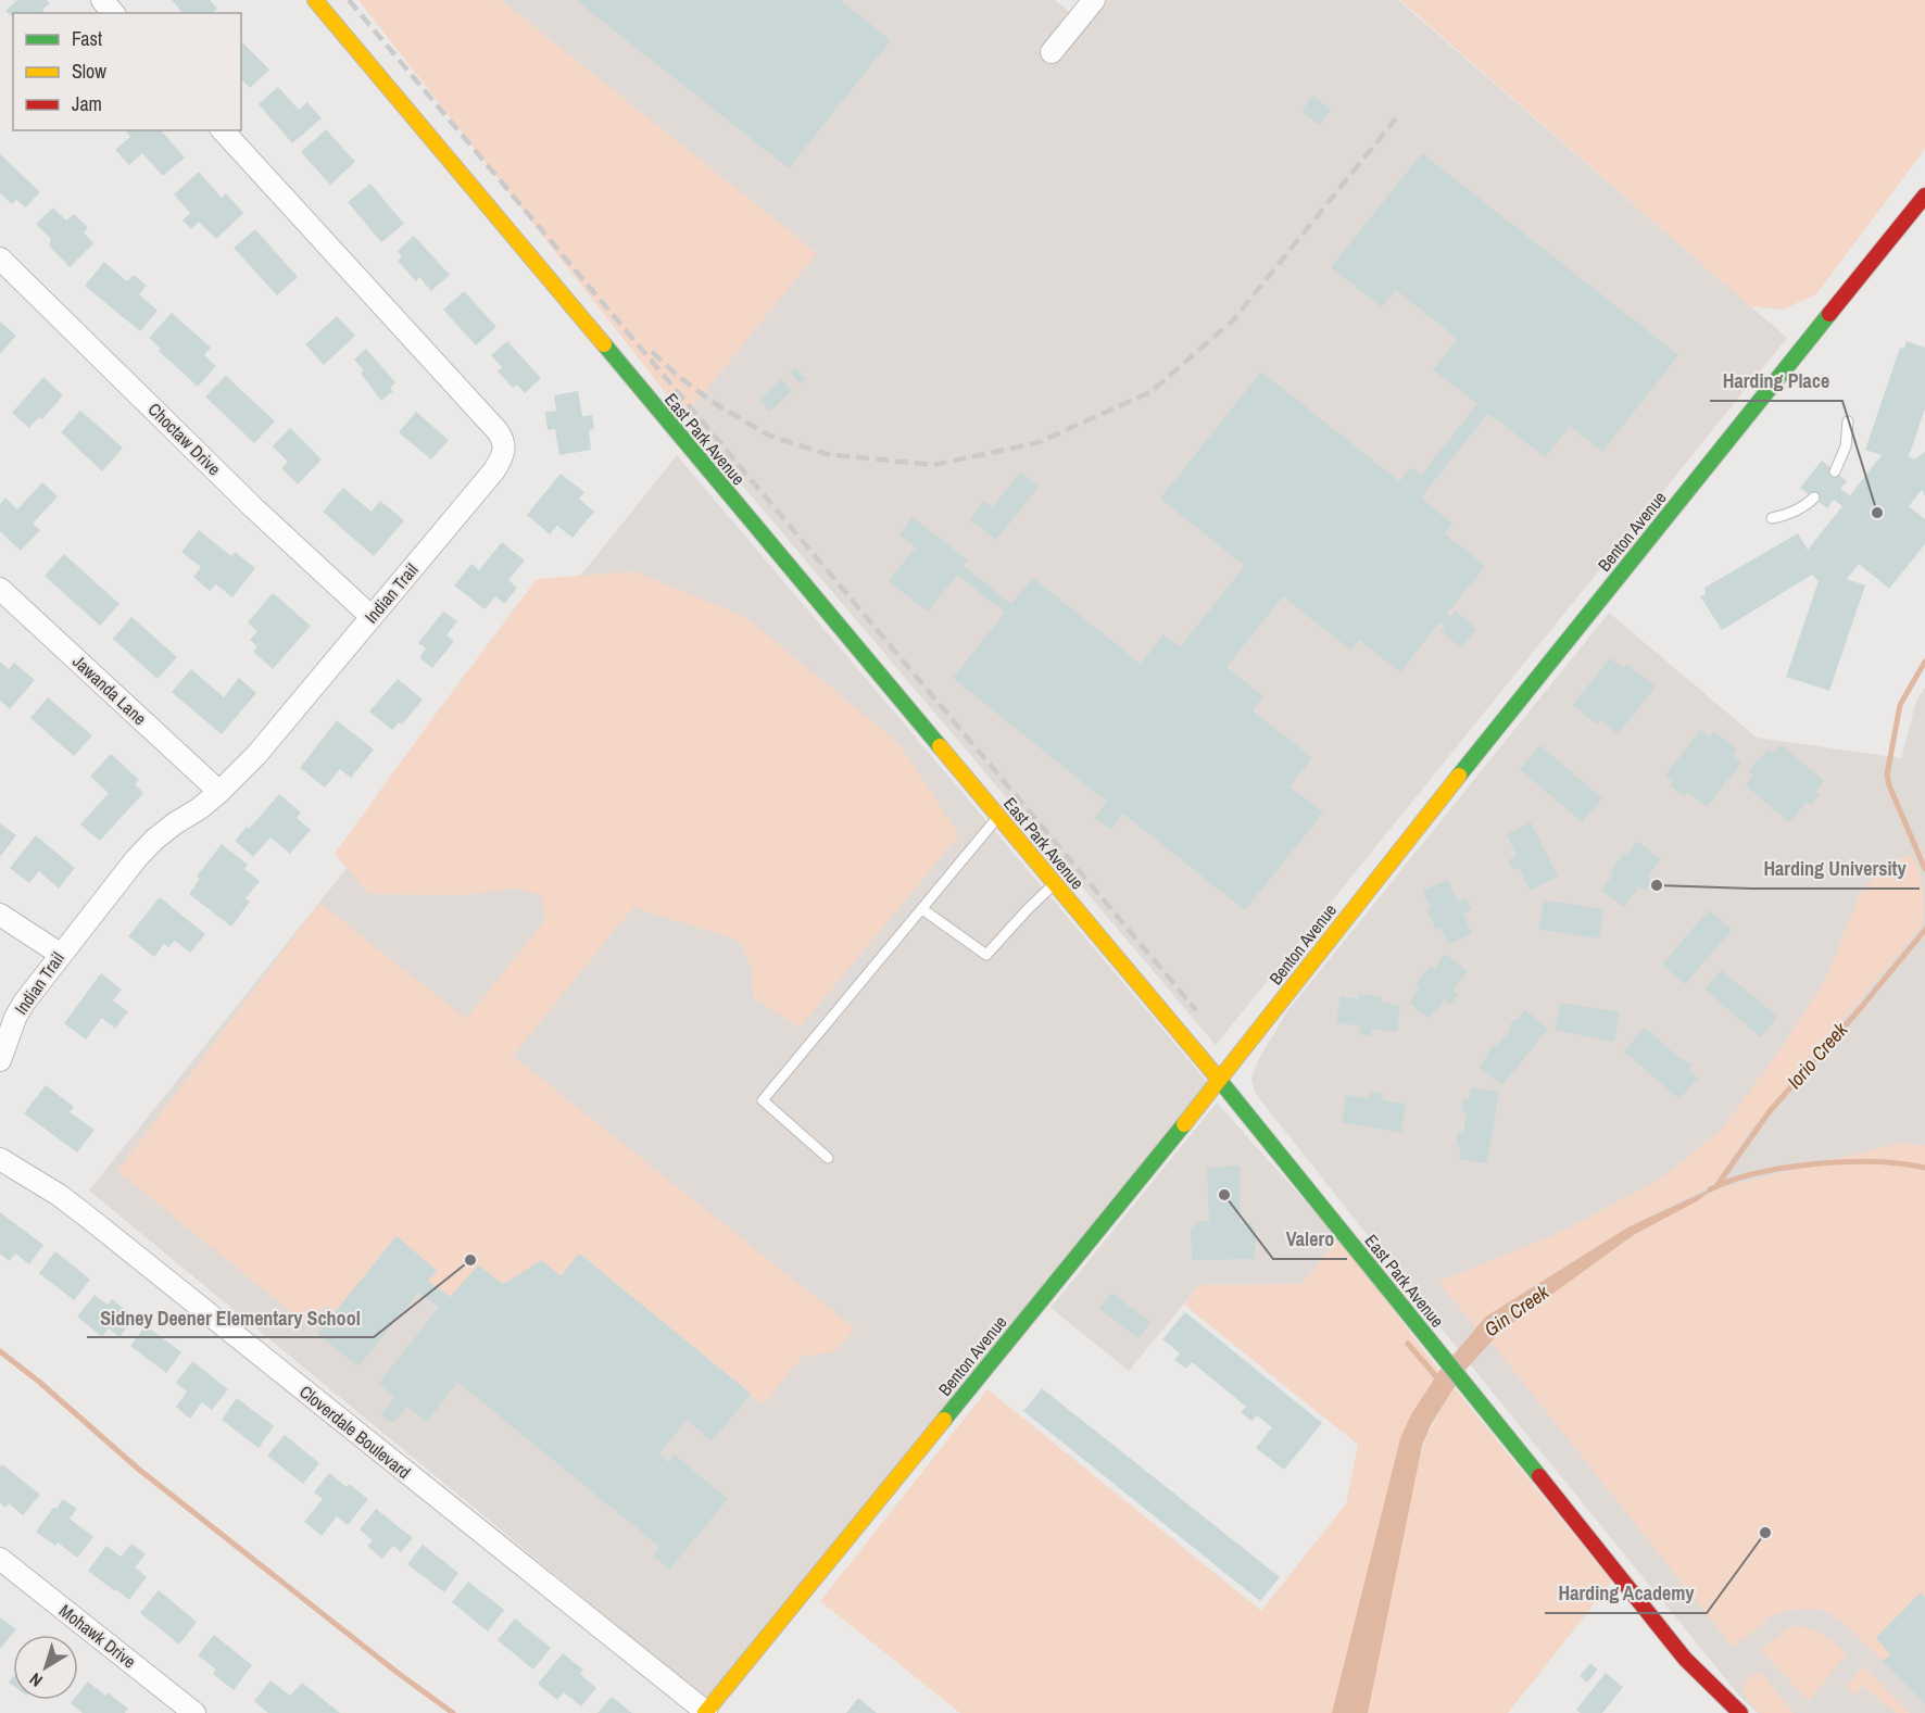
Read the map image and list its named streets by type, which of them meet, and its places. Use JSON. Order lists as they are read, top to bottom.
{
  "streets": {
    "street": [
      "Choctaw Drive",
      "East Park Avenue",
      "Benton Avenue",
      "Indian Trail",
      "Jawanda Lane",
      "Cloverdale Boulevard",
      "Mohawk Drive"
    ]
  },
  "crossings": [
    ["Choctaw Drive", "Indian Trail"],
    ["East Park Avenue", "Benton Avenue"],
    ["Benton Avenue", "Cloverdale Boulevard"],
    ["Indian Trail", "Jawanda Lane"]
  ],
  "water": ["Iorio Creek", "Gin Creek"],
  "places": [
    "Harding Place",
    "Harding University",
    "Valero",
    "Sidney Deener Elementary School",
    "Harding Academy"
  ],
  "legend": ["Fast", "Slow", "Jam"],
  "north": "bottom left"
}
